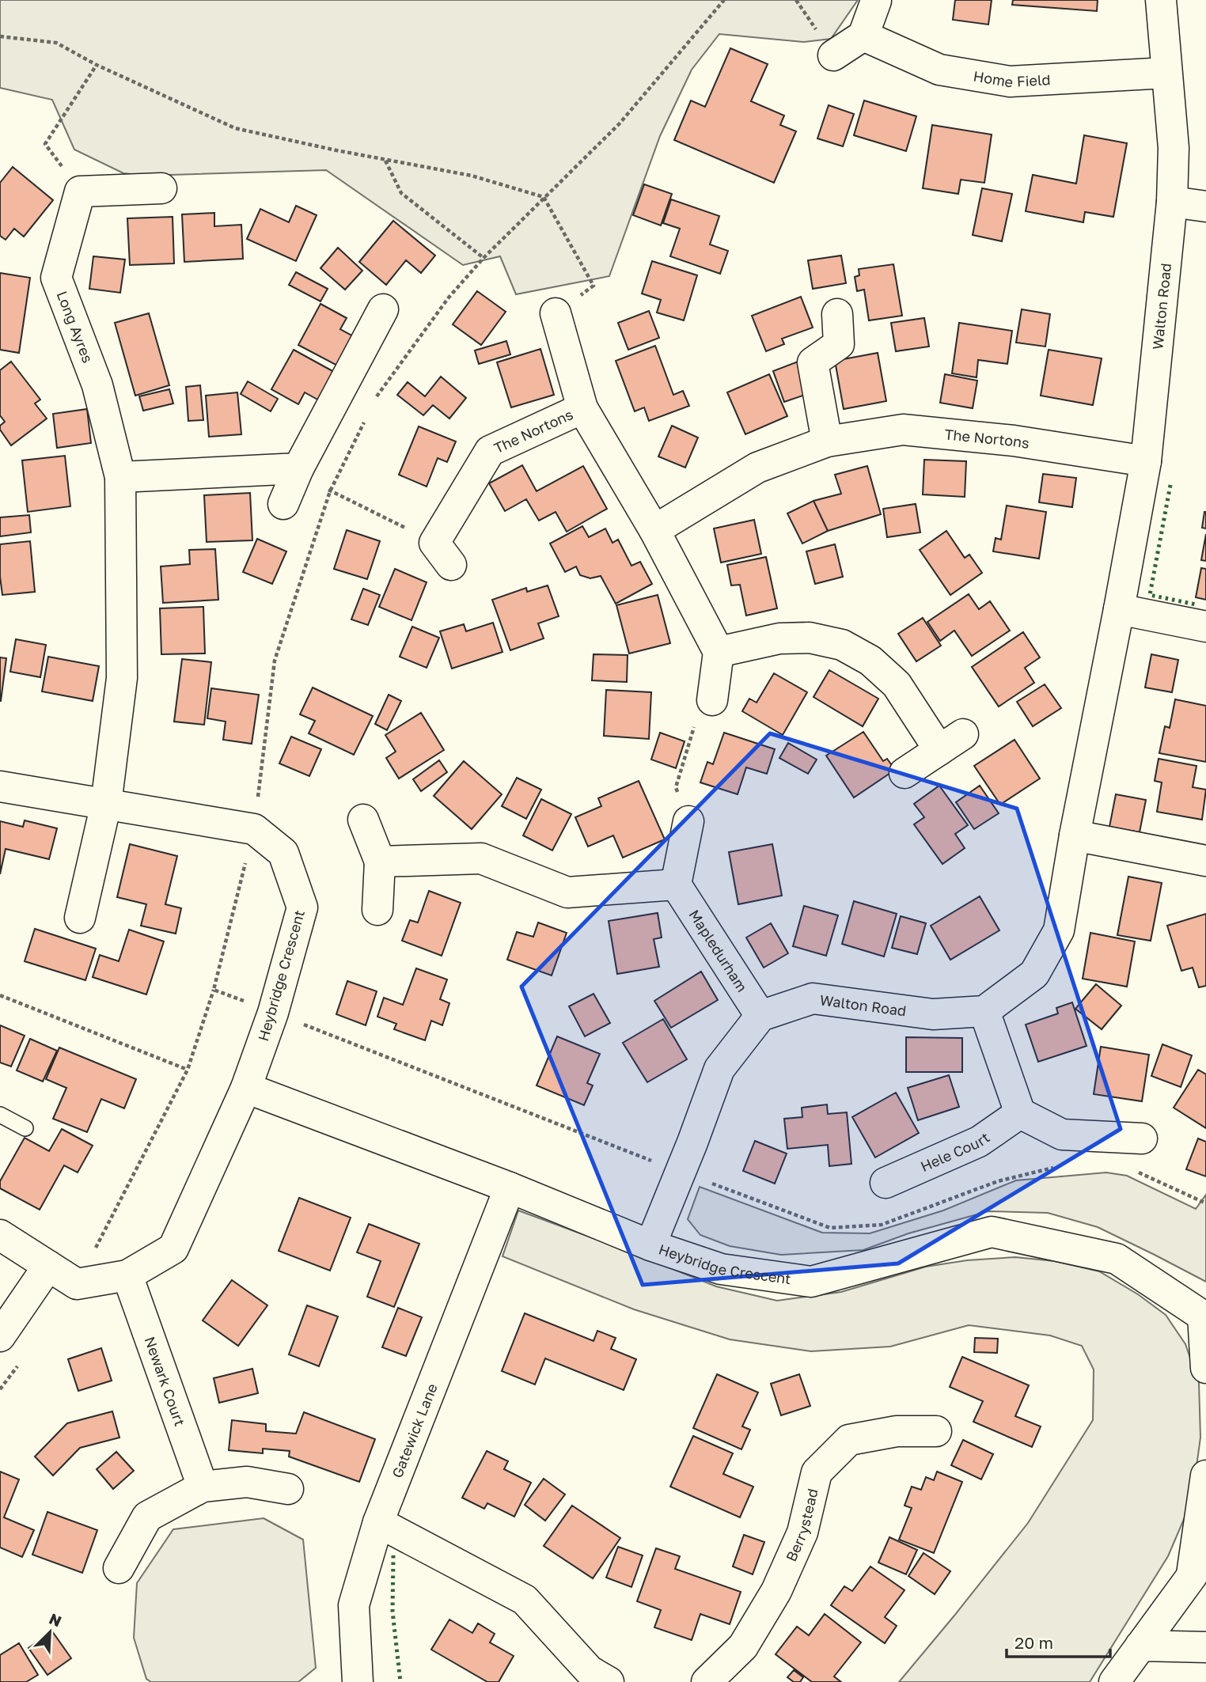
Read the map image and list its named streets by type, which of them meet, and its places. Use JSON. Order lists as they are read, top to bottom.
{
  "streets": {
    "street": [
      "Home Field",
      "Walton Road",
      "Long Ayres",
      "The Nortons",
      "Mapledurham",
      "Heybridge Crescent",
      "Hele Court",
      "Newark Court",
      "Gatewick Lane",
      "Berrystead"
    ]
  },
  "crossings": [
    ["Home Field", "Walton Road"],
    ["Walton Road", "The Nortons"],
    ["Walton Road", "Mapledurham"],
    ["Long Ayres", "Heybridge Crescent"],
    ["Heybridge Crescent", "Newark Court"],
    ["Heybridge Crescent", "Gatewick Lane"]
  ],
  "scale_bar": "20 m",
  "north": "top right"
}
